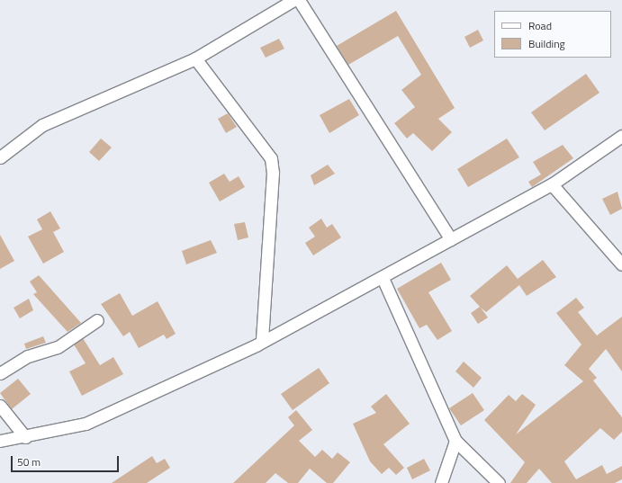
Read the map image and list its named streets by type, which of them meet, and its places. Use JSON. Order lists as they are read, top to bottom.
{
  "legend": ["Road", "Building"],
  "scale_bar": "50 m"
}
